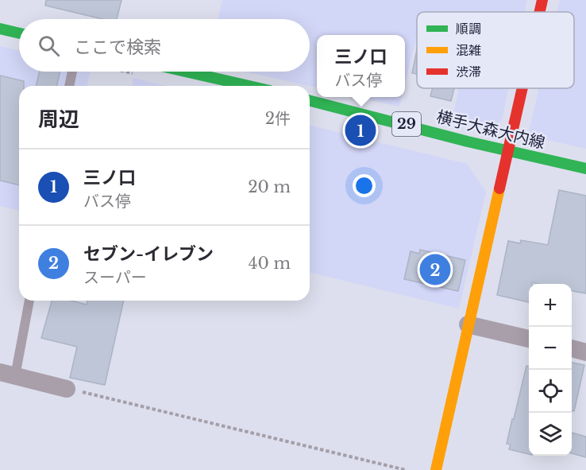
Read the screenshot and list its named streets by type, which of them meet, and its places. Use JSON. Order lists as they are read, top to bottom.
{
  "streets": {
    "street": ["29", "横手大森大内線"]
  },
  "legend": ["順調", "混雑", "渋滞"],
  "page": {
    "search": "ここで検索",
    "popup": ["三ノ口", "バス停"],
    "heading": ["周辺", "2件"],
    "pins": ["1", "2"],
    "list": [
      {
        "mark": "1",
        "name": "三ノ口",
        "note": "バス停",
        "value": "20 m"
      },
      {
        "mark": "2",
        "name": "セブン-イレブン",
        "note": "スーパー",
        "value": "40 m"
      }
    ],
    "map_buttons": ["+", "−"]
  }
}
